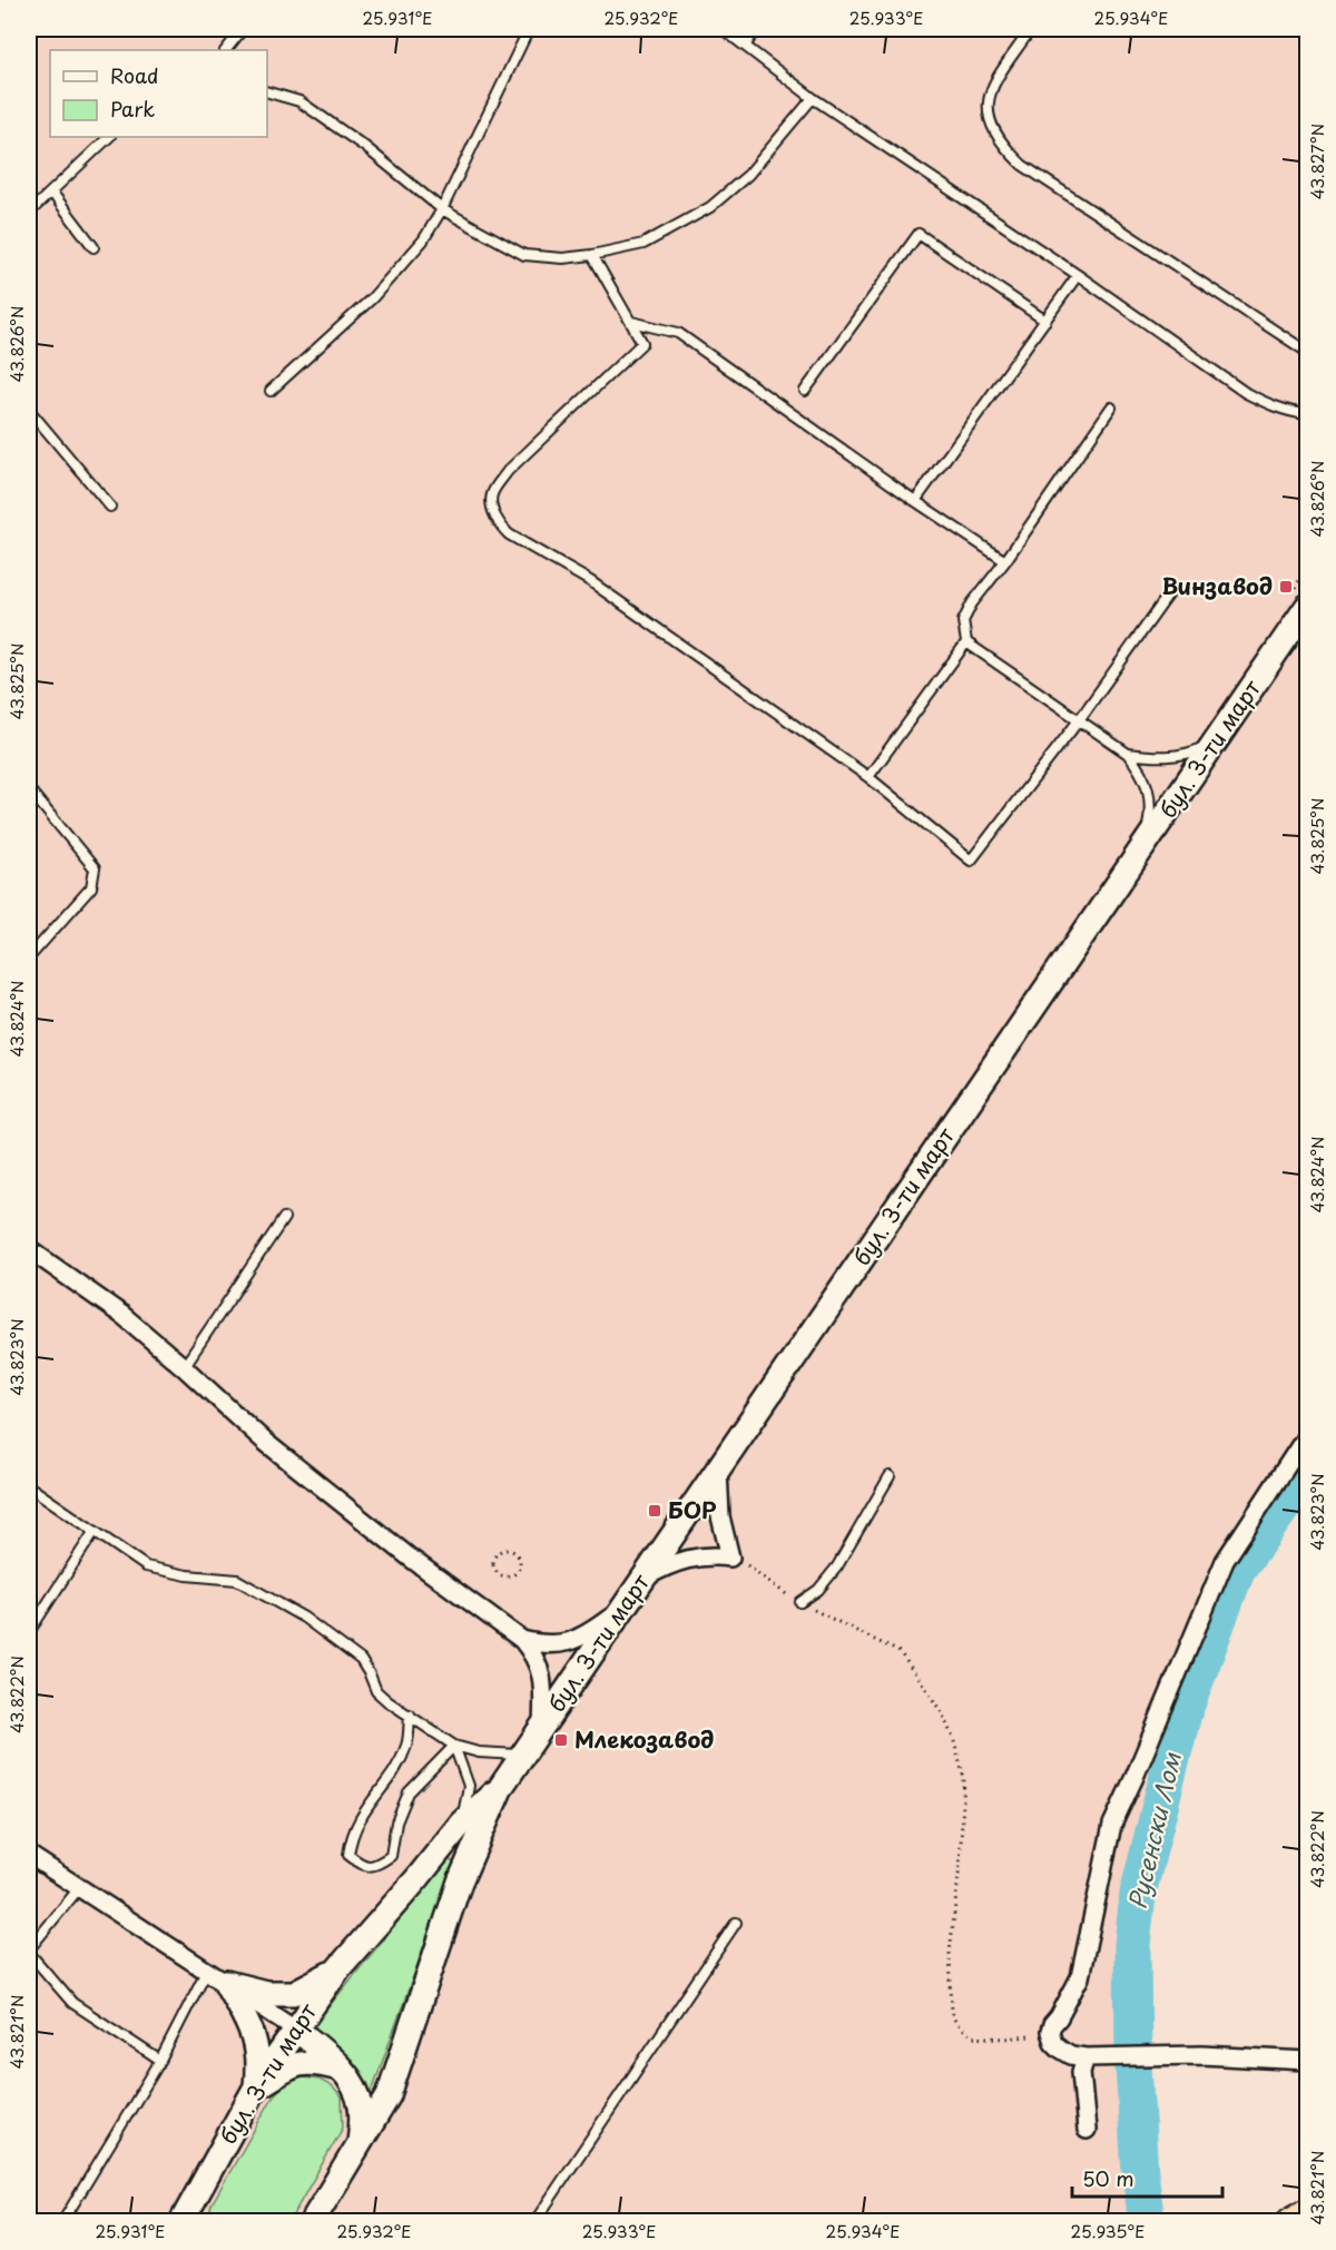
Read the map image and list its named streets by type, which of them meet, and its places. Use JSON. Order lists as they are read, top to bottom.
{
  "streets": {
    "main road": ["бул. 3-ти март"]
  },
  "water": ["Русенски Лом"],
  "places": {
    "transit": ["Винзавод", "БОР", "Млекозавод"]
  },
  "legend": ["Road", "Park"],
  "scale_bar": "50 m",
  "coordinates": [
    "25.931°E",
    "25.932°E",
    "25.933°E",
    "25.934°E",
    "43.827°N",
    "43.826°N",
    "43.825°N",
    "43.824°N",
    "43.823°N",
    "43.822°N",
    "43.821°N",
    "25.935°E"
  ]
}
